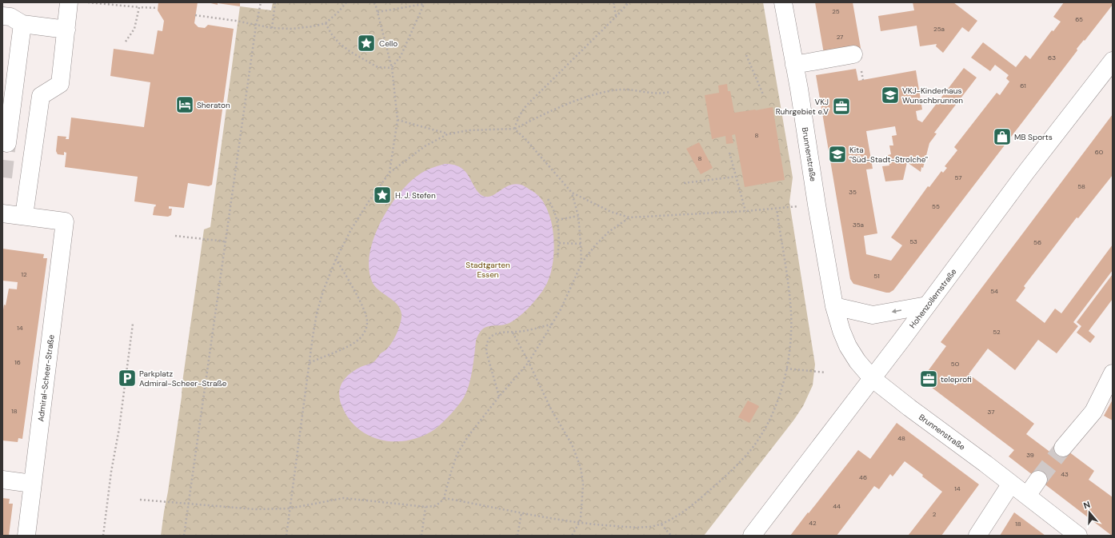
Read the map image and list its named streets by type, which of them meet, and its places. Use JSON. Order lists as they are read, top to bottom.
{
  "streets": {
    "street": ["Brunnenstraße", "Hohenzollernstraße", "Admiral-Scheer-Straße"]
  },
  "crossings": [
    ["Brunnenstraße", "Hohenzollernstraße"]
  ],
  "parks": ["Stadtgarten Essen"],
  "places": {
    "place": ["Cello", "H. J. Stefen"],
    "school or university": ["VKJ-Kinderhaus Wunschbrunnen", "Kita \"Süd-Stadt-Strolche\""],
    "hotel": ["Sheraton"],
    "office": ["VKJ Ruhrgebiet e.V", "teleprofi"],
    "shop": ["MB Sports"],
    "parking": ["Parkplatz Admiral-Scheer-Straße"]
  },
  "house_numbers": [
    "25",
    "65",
    "25a",
    "27",
    "63",
    "61",
    "8",
    "60",
    "8",
    "57",
    "58",
    "35",
    "55",
    "35a",
    "53",
    "56",
    "12",
    "51",
    "54",
    "14",
    "52",
    "16",
    "50",
    "18",
    "37",
    "48",
    "39",
    "43",
    "46",
    "14",
    "44",
    "2",
    "42",
    "18"
  ],
  "north": "top"
}
